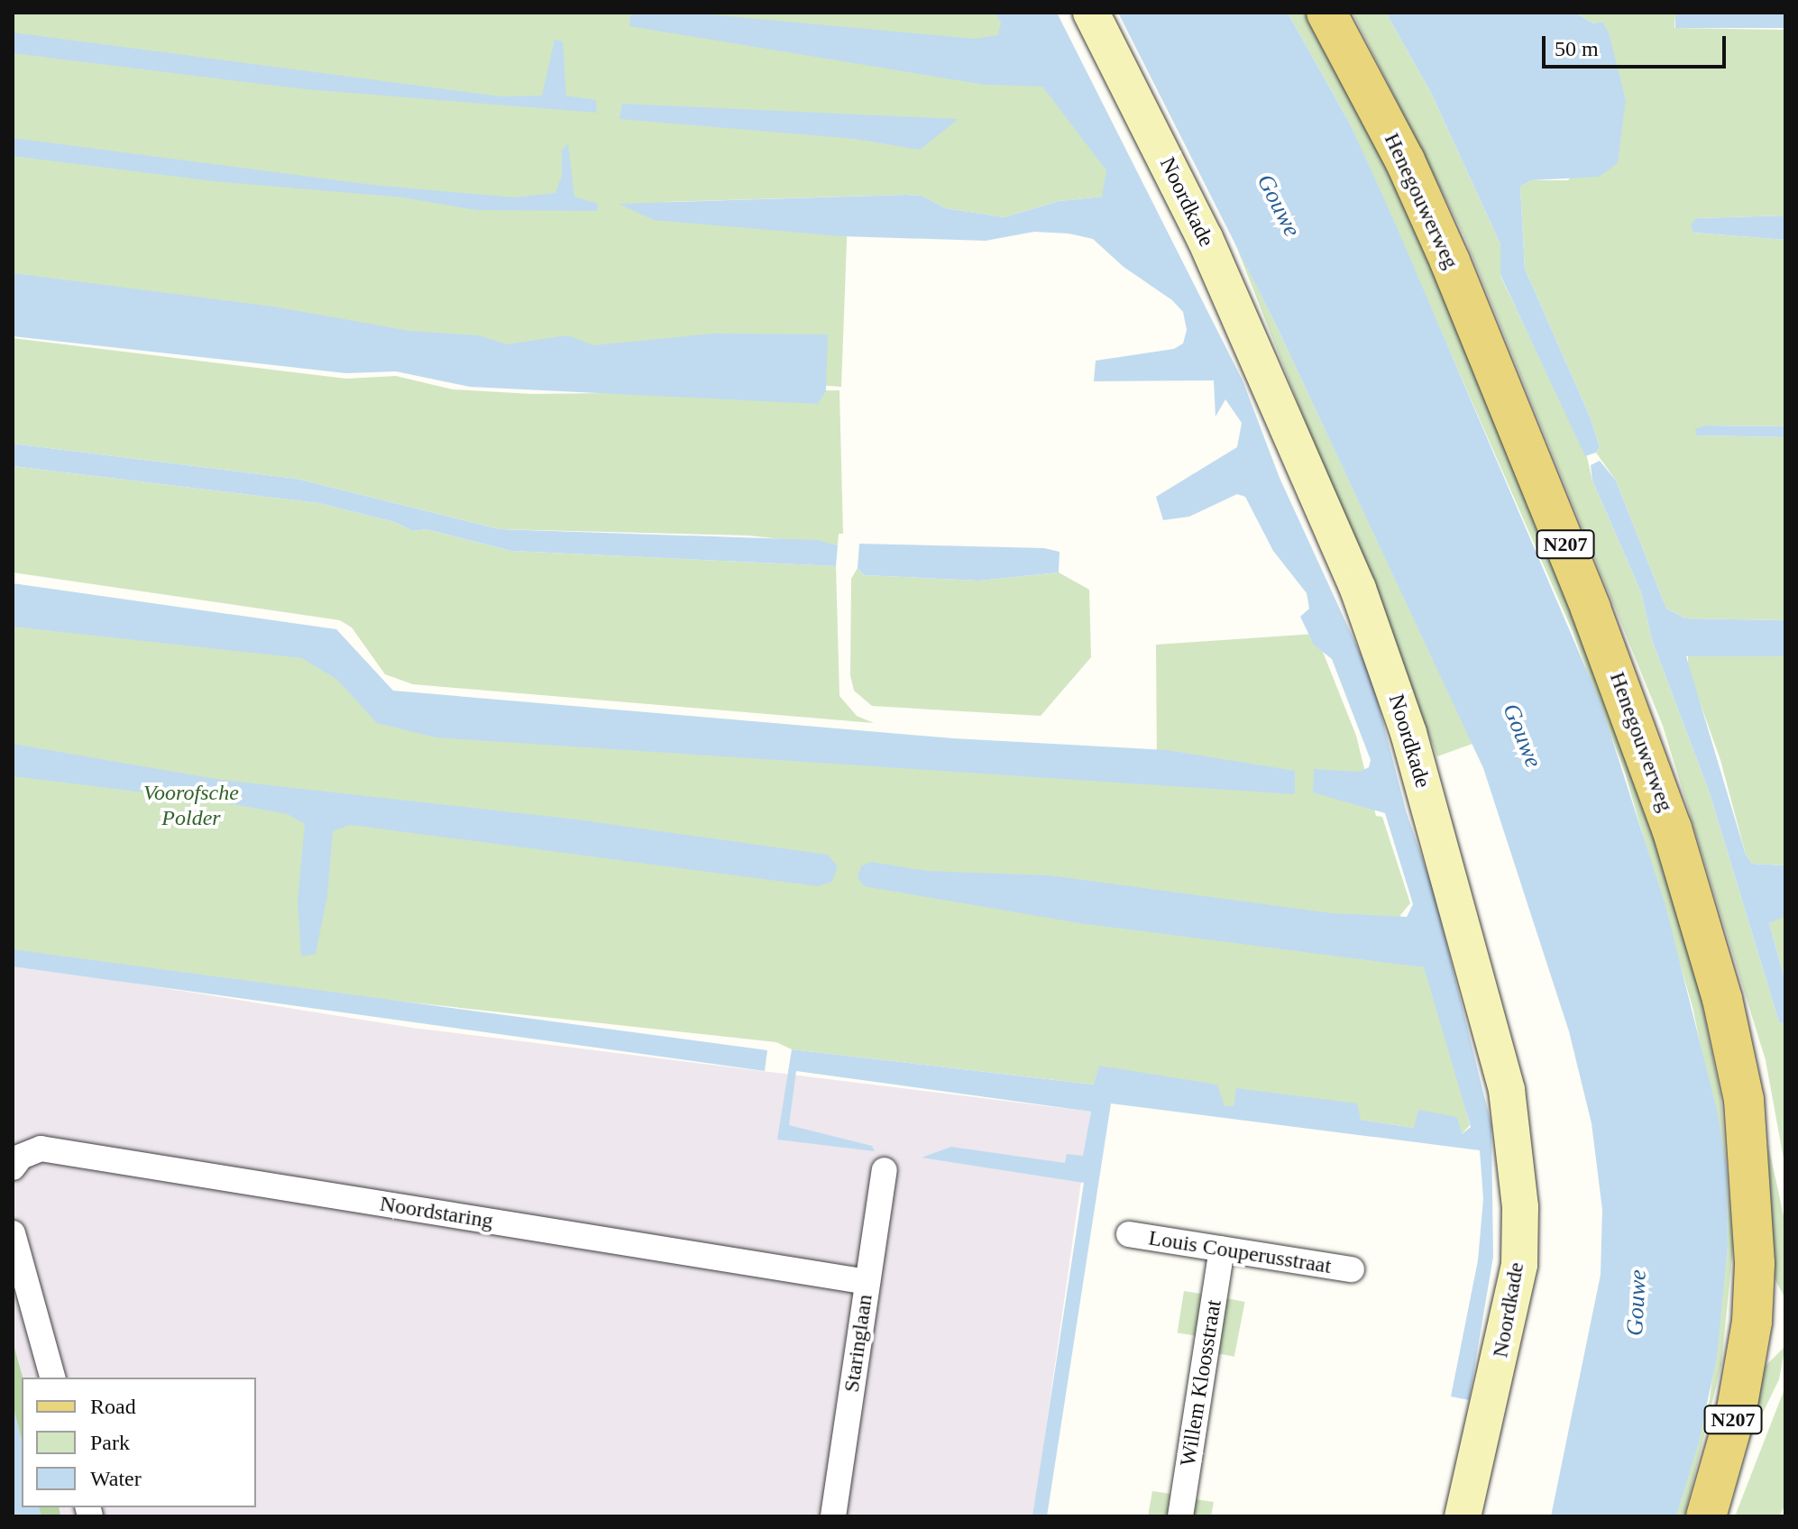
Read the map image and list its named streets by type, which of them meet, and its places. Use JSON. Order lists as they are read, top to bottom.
{
  "streets": {
    "main road": ["Henegouwerweg", "N207"],
    "street": [
      "Noordkade",
      "Noordstaring",
      "Louis Couperusstraat",
      "Staringlaan",
      "Willem Kloosstraat"
    ]
  },
  "crossings": [
    ["Noordstaring", "Staringlaan"],
    ["Louis Couperusstraat", "Willem Kloosstraat"]
  ],
  "water": ["Gouwe"],
  "parks": ["Voorofsche Polder"],
  "legend": ["Road", "Park", "Water"],
  "scale_bar": "50 m"
}
